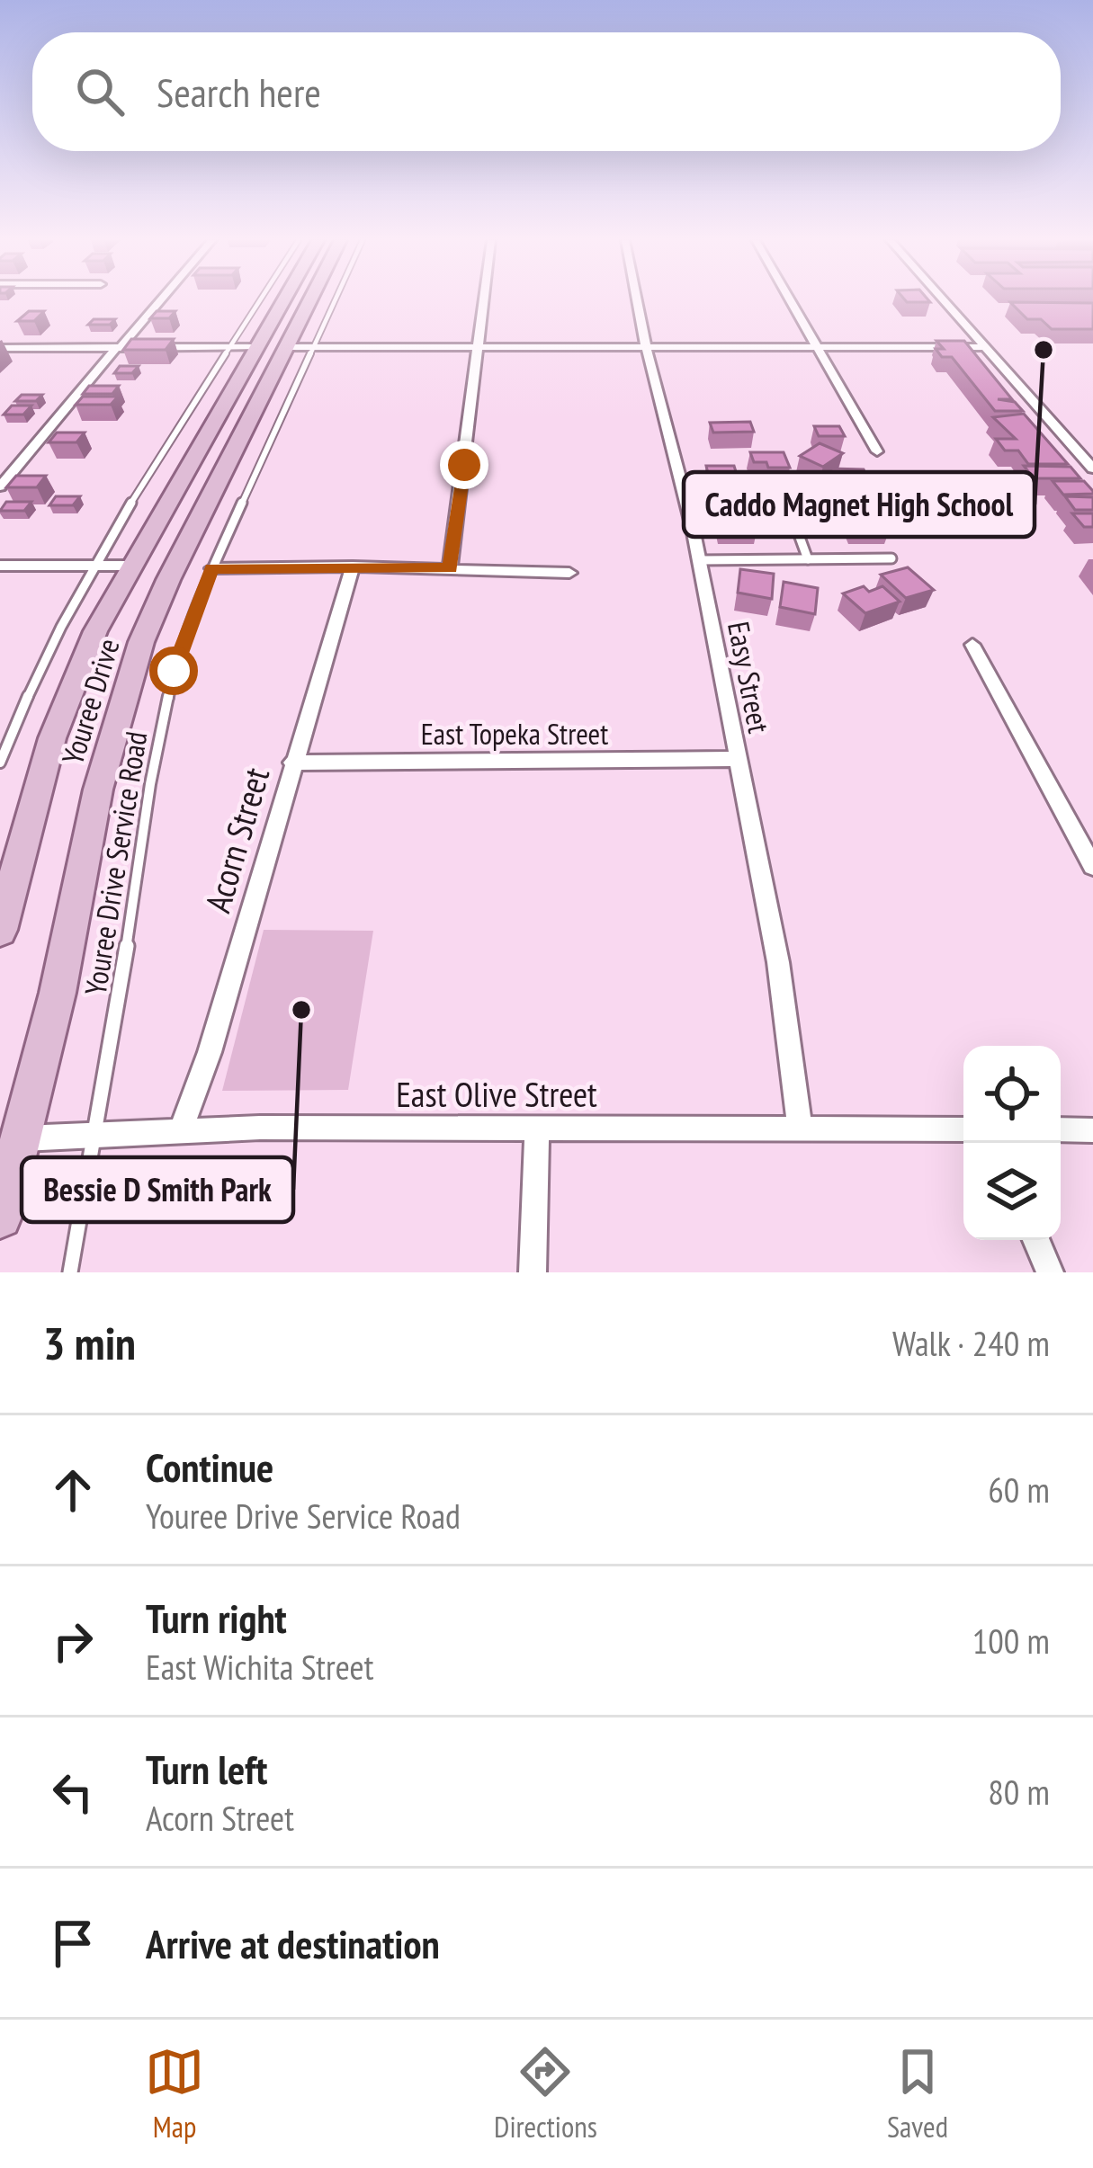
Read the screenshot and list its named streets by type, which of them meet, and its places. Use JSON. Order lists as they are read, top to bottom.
{
  "streets": {
    "main road": ["Youree Drive"],
    "street": [
      "Easy Street",
      "East Topeka Street",
      "Acorn Street",
      "East Olive Street"
    ],
    "lane": ["Youree Drive Service Road"]
  },
  "crossings": [
    ["Easy Street", "East Topeka Street"],
    ["Easy Street", "East Olive Street"],
    ["Youree Drive", "Youree Drive Service Road"],
    ["Youree Drive", "East Olive Street"],
    ["East Topeka Street", "Acorn Street"],
    ["Acorn Street", "East Olive Street"],
    ["Youree Drive Service Road", "East Olive Street"]
  ],
  "places": ["Caddo Magnet High School", "Bessie D Smith Park"],
  "page": {
    "search": "Search here",
    "heading": ["3 min", "Walk · 240 m"],
    "list": [
      ["Continue", "Youree Drive Service Road", "60 m"],
      ["Turn right", "East Wichita Street", "100 m"],
      ["Turn left", "Acorn Street", "80 m"],
      "Arrive at destination"
    ],
    "nav": ["Map", "Directions", "Saved"]
  }
}
